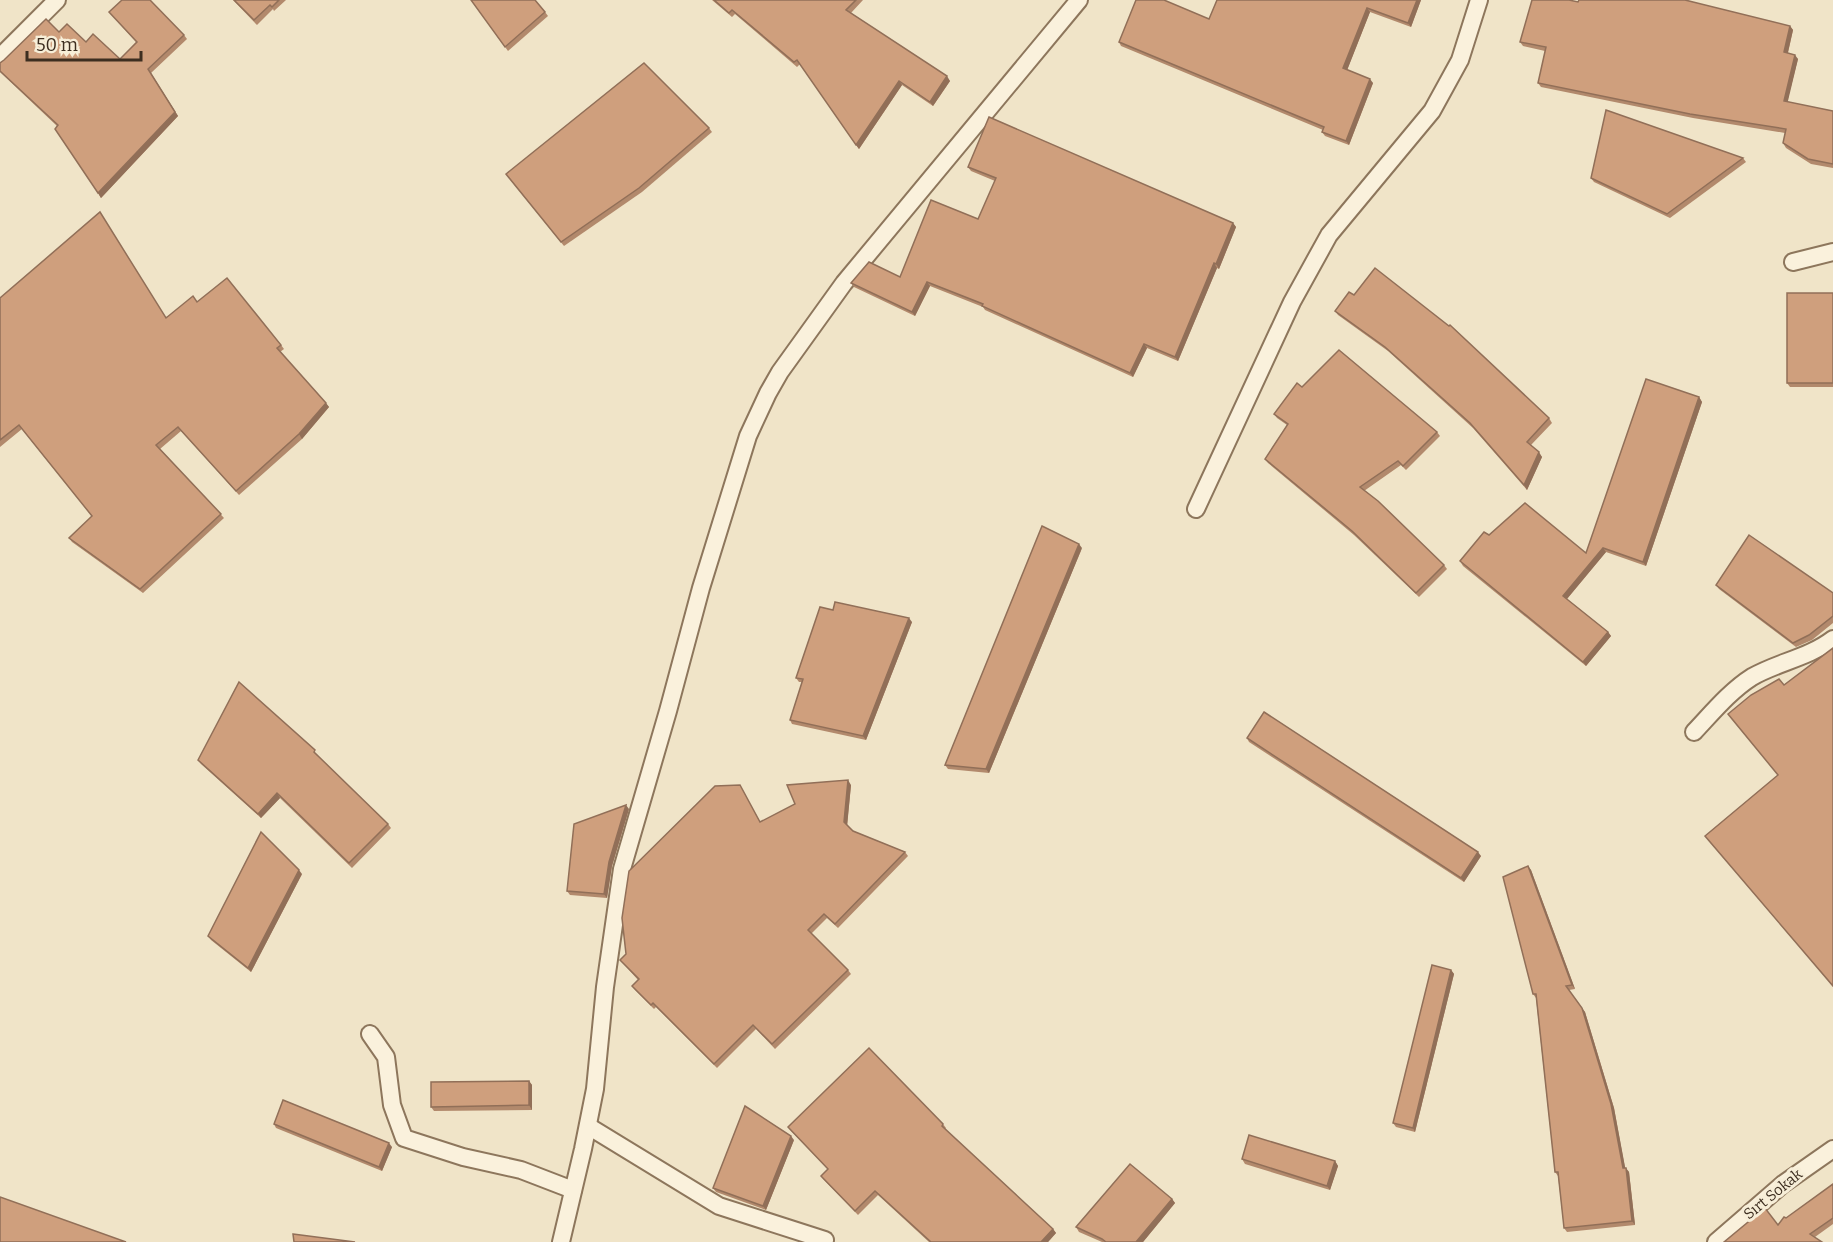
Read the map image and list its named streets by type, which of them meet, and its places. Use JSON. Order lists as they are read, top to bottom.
{
  "streets": {
    "street": ["Sırt Sokak"]
  },
  "scale_bar": "50 m"
}
